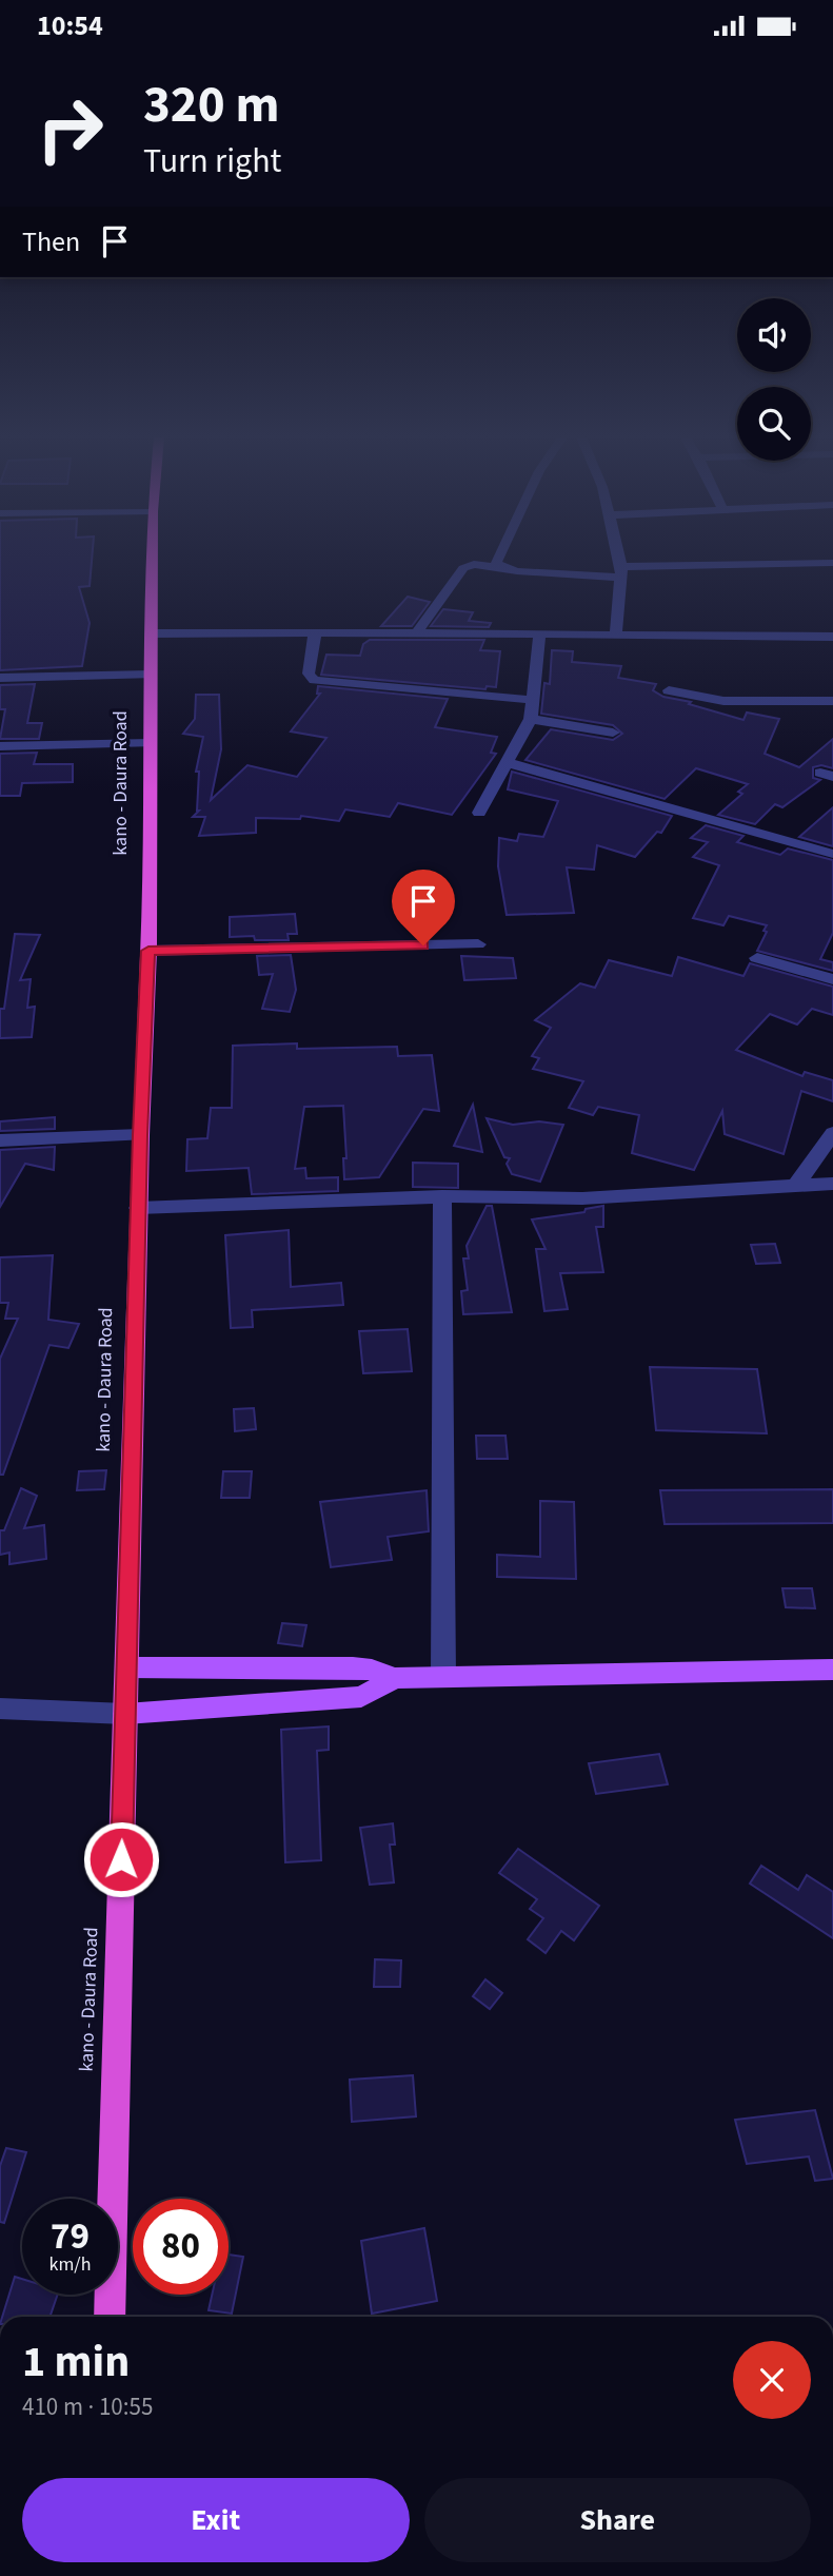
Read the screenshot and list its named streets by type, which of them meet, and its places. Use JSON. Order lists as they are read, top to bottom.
{
  "streets": {
    "highway": ["kano - Daura Road"]
  },
  "page": {
    "status": "10:54",
    "turn": ["320 m", "Turn right"],
    "then": "Then",
    "speed": "79 km/h",
    "limit": "80",
    "heading": ["1 min", "410 m · 10:55"],
    "buttons": ["Exit", "Share"]
  }
}
